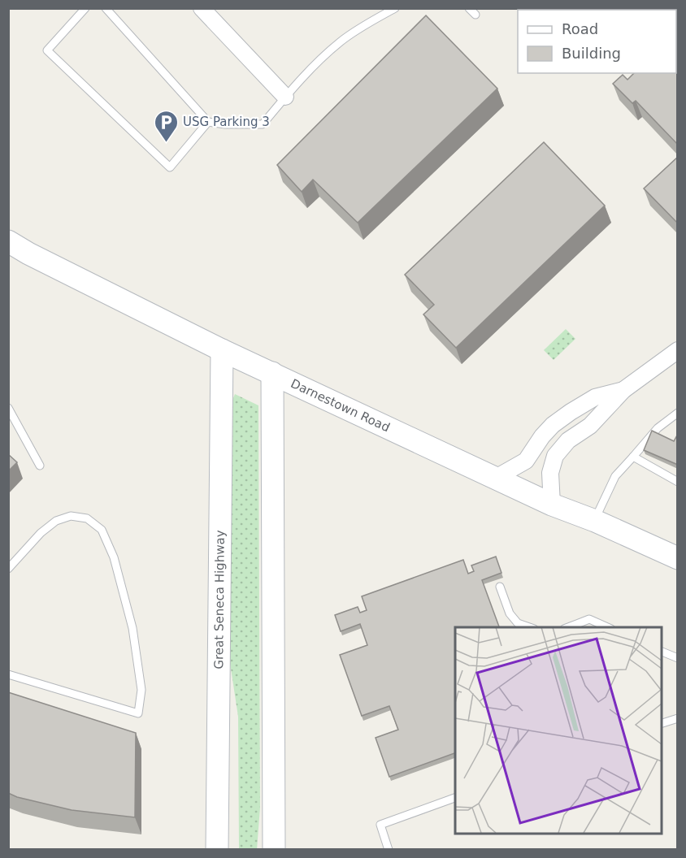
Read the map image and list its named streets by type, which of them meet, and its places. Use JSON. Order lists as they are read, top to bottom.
{
  "streets": {
    "main road": ["Darnestown Road", "Great Seneca Highway"]
  },
  "crossings": [
    ["Darnestown Road", "Great Seneca Highway"]
  ],
  "places": {
    "parking": ["USG Parking 3"]
  },
  "legend": ["Road", "Building"]
}
